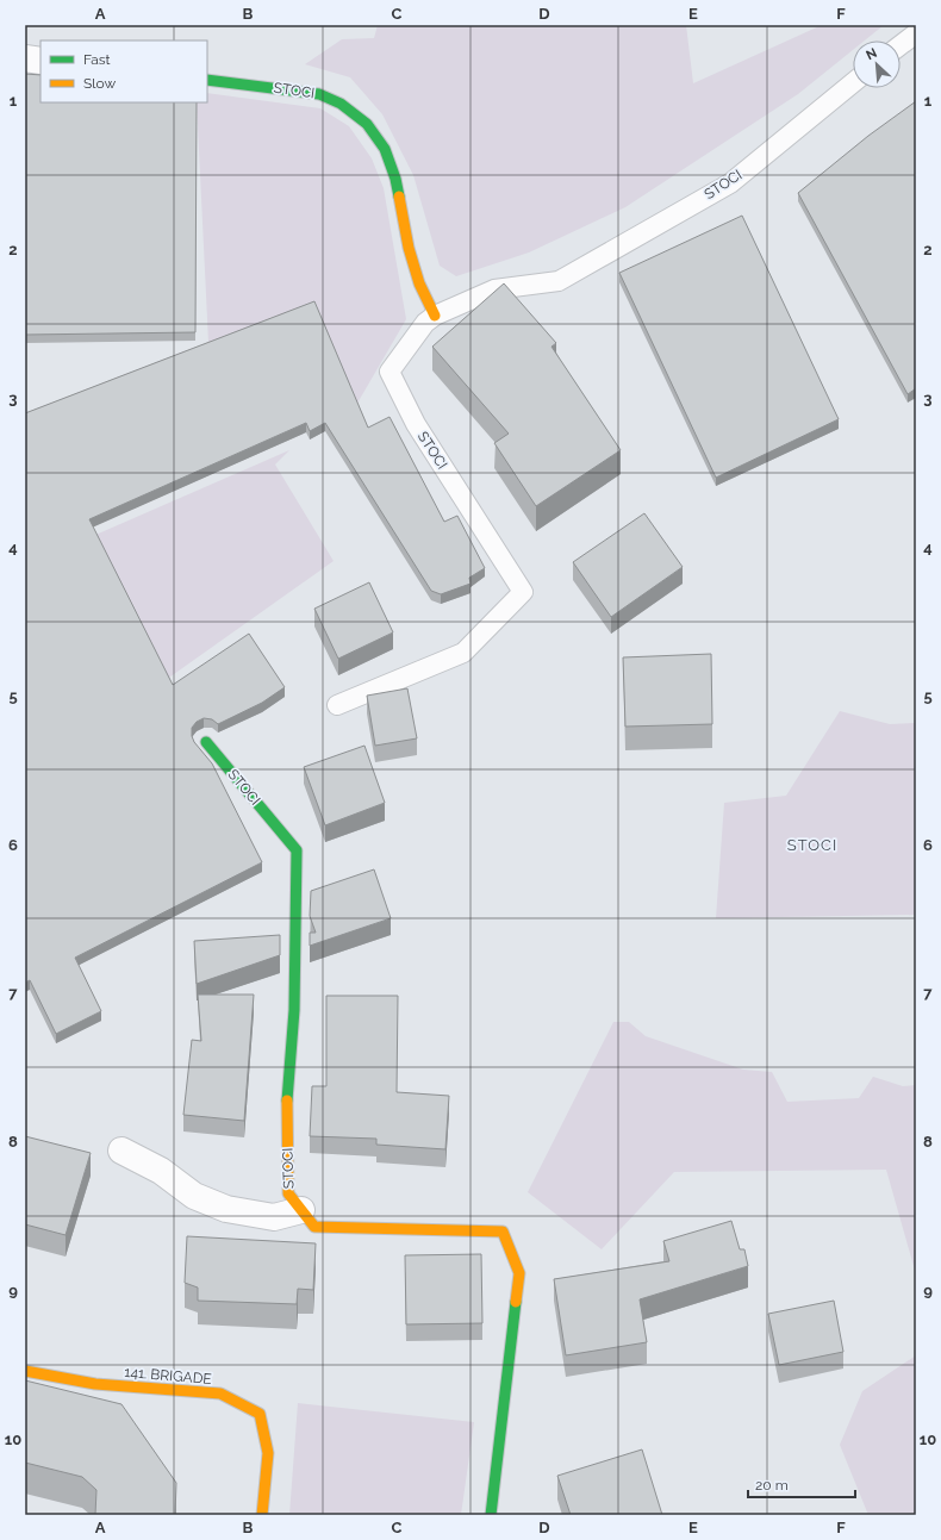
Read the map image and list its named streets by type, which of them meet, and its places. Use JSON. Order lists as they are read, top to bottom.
{
  "streets": {
    "street": ["STOCI", "141. BRIGADE"]
  },
  "districts": ["STOCI"],
  "legend": ["Fast", "Slow"],
  "scale_bar": "20 m",
  "north": "top left",
  "grid": {
    "columns": [
      "A",
      "B",
      "C",
      "D",
      "E",
      "F"
    ],
    "rows": [
      "1",
      "2",
      "3",
      "4",
      "5",
      "6",
      "7",
      "8",
      "9",
      "10"
    ]
  }
}
